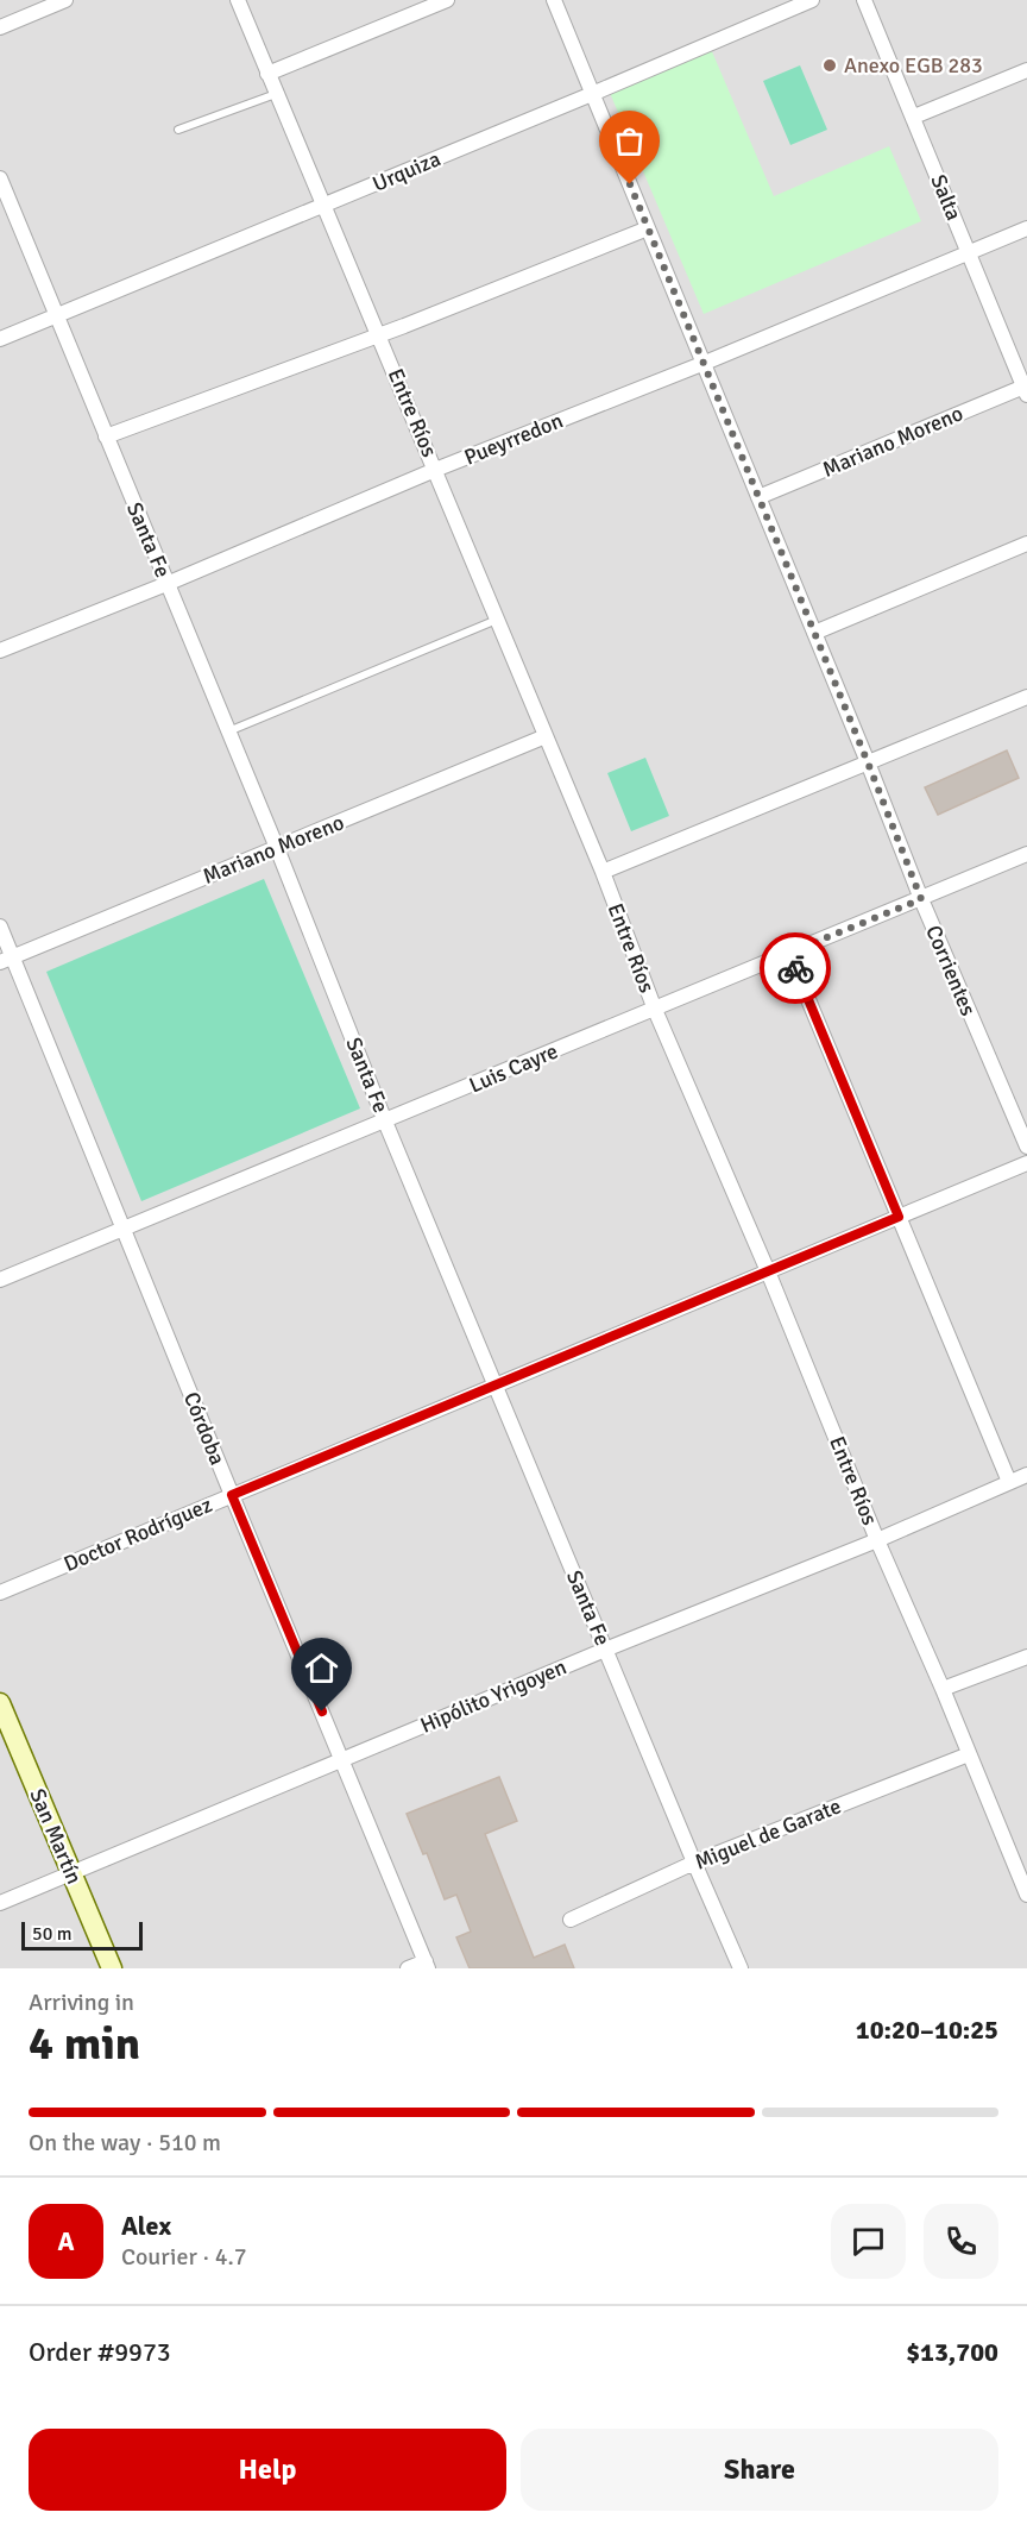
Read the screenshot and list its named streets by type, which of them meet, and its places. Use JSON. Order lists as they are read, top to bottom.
{
  "streets": {
    "street": [
      "Urquiza",
      "Salta",
      "Entre Ríos",
      "Pueyrredon",
      "Mariano Moreno",
      "Santa Fe",
      "Corrientes",
      "Luis Cayre",
      "Córdoba",
      "Doctor Rodríguez",
      "Hipólito Yrigoyen",
      "Miguel de Garate",
      "San Martín"
    ]
  },
  "crossings": [
    ["Urquiza", "Entre Ríos"],
    ["Urquiza", "Santa Fe"],
    ["Urquiza", "Corrientes"],
    ["Salta", "Pueyrredon"],
    ["Salta", "Mariano Moreno"],
    ["Entre Ríos", "Pueyrredon"],
    ["Entre Ríos", "Mariano Moreno"],
    ["Entre Ríos", "Luis Cayre"],
    ["Entre Ríos", "Doctor Rodríguez"],
    ["Entre Ríos", "Hipólito Yrigoyen"],
    ["Entre Ríos", "Miguel de Garate"],
    ["Pueyrredon", "Santa Fe"],
    ["Pueyrredon", "Corrientes"],
    ["Mariano Moreno", "Santa Fe"],
    ["Mariano Moreno", "Corrientes"],
    ["Mariano Moreno", "Córdoba"],
    ["Santa Fe", "Luis Cayre"],
    ["Santa Fe", "Doctor Rodríguez"],
    ["Santa Fe", "Hipólito Yrigoyen"],
    ["Santa Fe", "Miguel de Garate"],
    ["Corrientes", "Luis Cayre"],
    ["Luis Cayre", "Córdoba"],
    ["Córdoba", "Doctor Rodríguez"],
    ["Córdoba", "Hipólito Yrigoyen"],
    ["Hipólito Yrigoyen", "San Martín"]
  ],
  "places": ["Anexo EGB 283"],
  "scale_bar": "50 m",
  "page": {
    "scale": "50 m",
    "heading": ["4 min", "Arriving in", "10:20–10:25"],
    "panel": [
      "Alex",
      "Courier · 4.7",
      "Order #9973",
      "$13,700"
    ],
    "bar": "On the way · 510 m",
    "round": "A",
    "buttons": ["Help", "Share"]
  }
}
